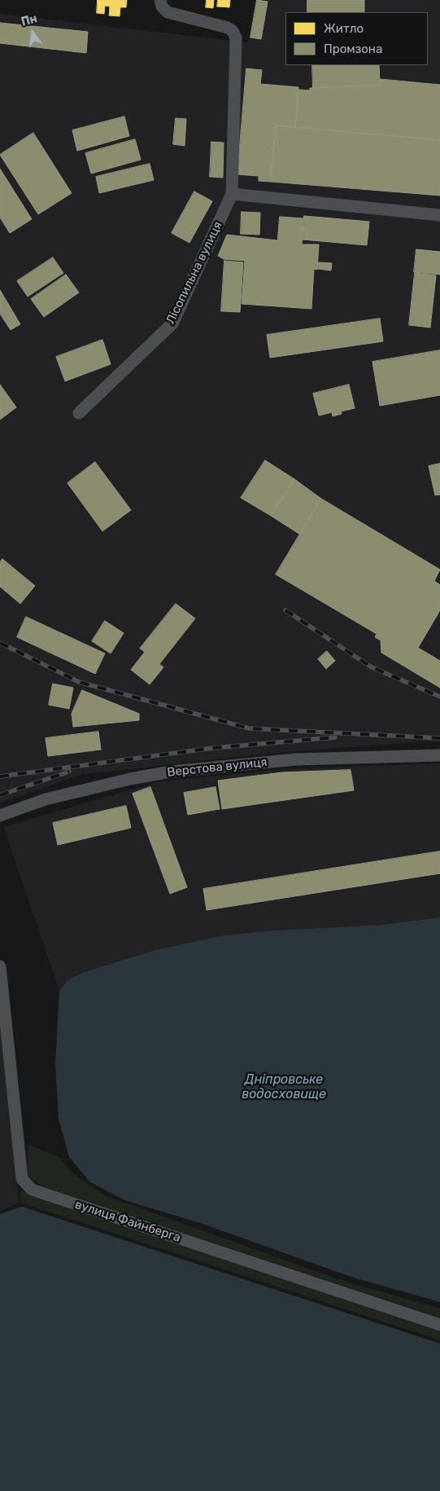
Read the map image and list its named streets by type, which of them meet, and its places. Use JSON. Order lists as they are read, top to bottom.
{
  "streets": {
    "street": ["Лісопильна вулиця", "Верстова вулиця", "вулиця Файнберга"]
  },
  "water": ["Дніпровське водосховище"],
  "legend": ["Житло", "Промзона"],
  "north": "top"
}
